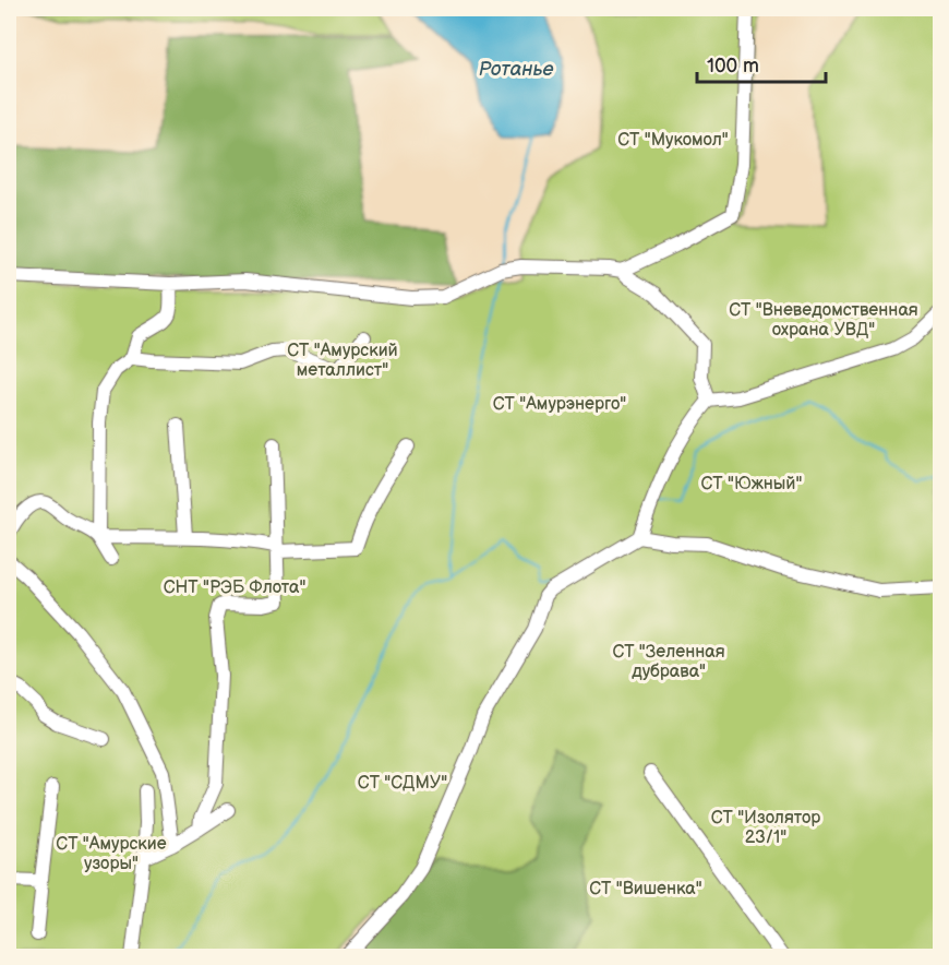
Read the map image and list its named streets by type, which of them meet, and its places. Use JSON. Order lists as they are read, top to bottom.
{
  "water": ["Ротанье"],
  "parks": [
    "СТ \"Мукомол\"",
    "СТ \"Вневедомственная охрана УВД\"",
    "СТ \"Амурский металлист\"",
    "СТ \"Амурэнерго\"",
    "СТ \"Южный\"",
    "СНТ \"РЭБ Флота\"",
    "СТ \"Зеленная дубрава\"",
    "СТ \"СДМУ\"",
    "СТ \"Изолятор 23/1\"",
    "СТ \"Амурские узоры\"",
    "СТ \"Вишенка\""
  ],
  "scale_bar": "100 m"
}
